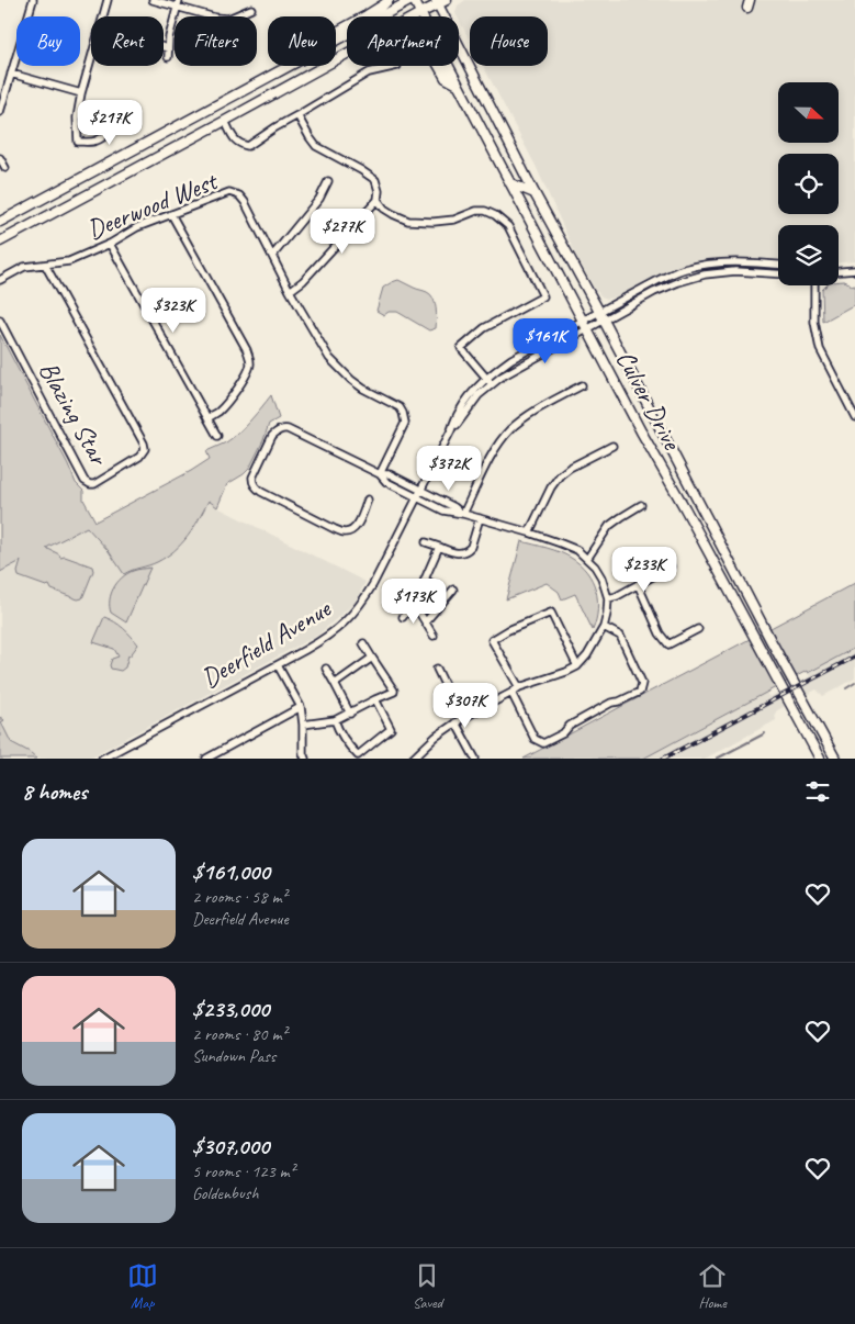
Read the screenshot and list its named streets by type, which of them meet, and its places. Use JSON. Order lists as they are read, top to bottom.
{
  "streets": {
    "main road": ["Culver Drive"],
    "street": ["Deerwood West", "Blazing Star", "Deerfield Avenue"]
  },
  "crossings": [
    ["Deerwood West", "Blazing Star"],
    ["Culver Drive", "Deerfield Avenue"]
  ],
  "north": "right",
  "page": {
    "chip": [
      "Buy",
      "Rent",
      "Filters",
      "New",
      "Apartment",
      "House"
    ],
    "price": [
      "$217K",
      "$277K",
      "$323K",
      "$161K",
      "$372K",
      "$233K",
      "$173K",
      "$307K"
    ],
    "heading": "8 homes",
    "list": [
      {
        "name": "$161,000",
        "note": "2 rooms · 58 m² · Deerfield Avenue"
      },
      {
        "name": "$233,000",
        "note": "2 rooms · 80 m² · Sundown Pass"
      },
      {
        "name": "$307,000",
        "note": "5 rooms · 123 m² · Goldenbush"
      }
    ],
    "tabs": ["Map", "Saved", "Home"]
  }
}
